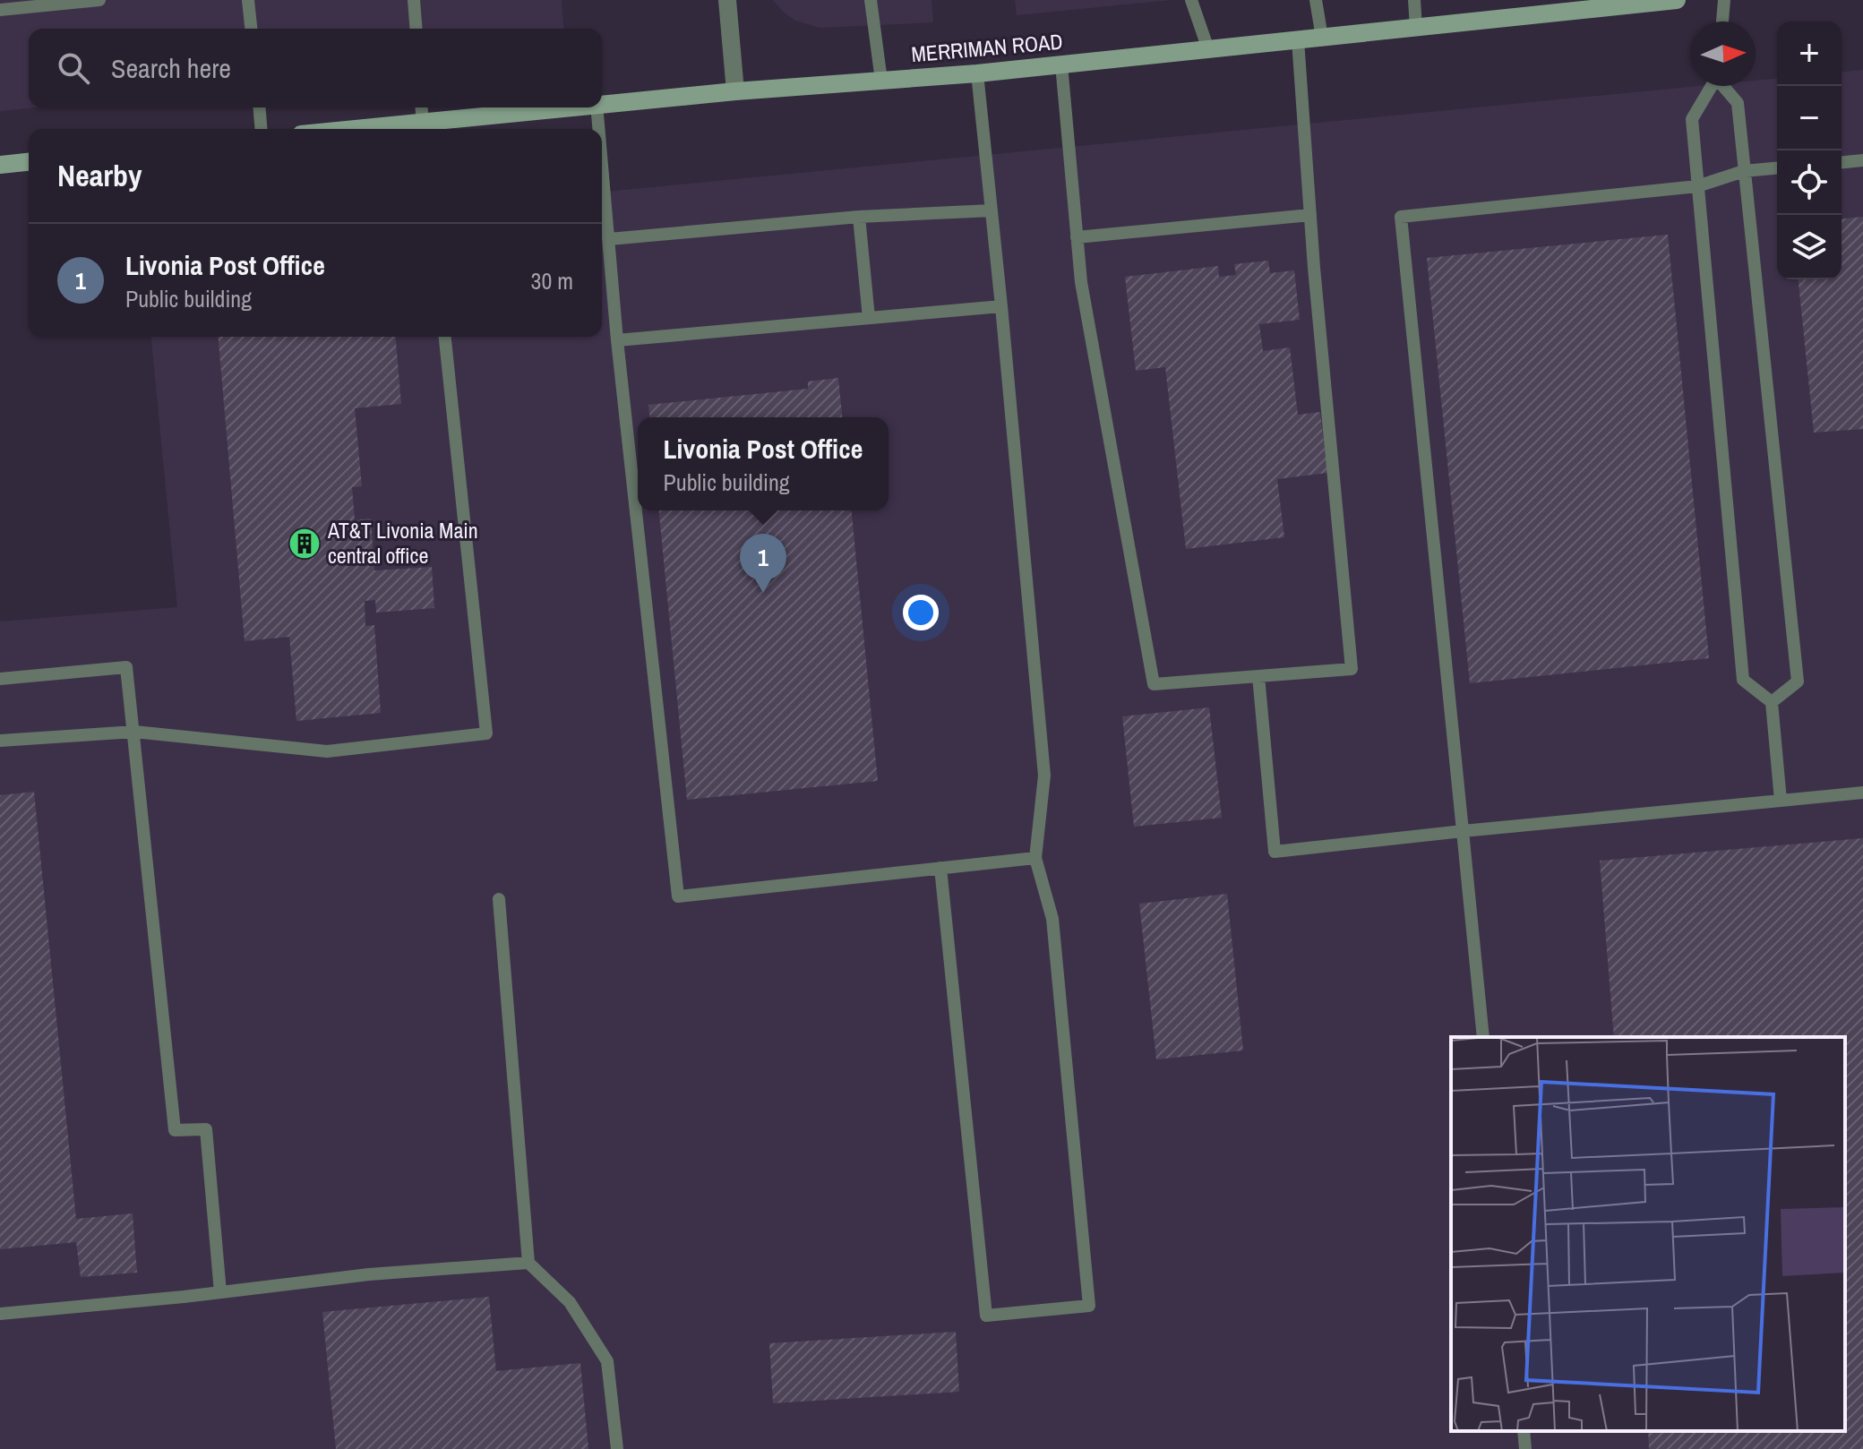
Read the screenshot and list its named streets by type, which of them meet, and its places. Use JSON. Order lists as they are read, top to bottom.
{
  "streets": {
    "main road": ["MERRIMAN ROAD"]
  },
  "places": {
    "building": ["AT&T Livonia Main central office"]
  },
  "north": "right",
  "page": {
    "map_buttons": ["+", "−"],
    "search": "Search here",
    "heading": "Nearby",
    "list": [
      {
        "mark": "1",
        "name": "Livonia Post Office",
        "note": "Public building",
        "value": "30 m"
      }
    ],
    "popup": ["Livonia Post Office", "Public building"],
    "pins": "1"
  }
}
